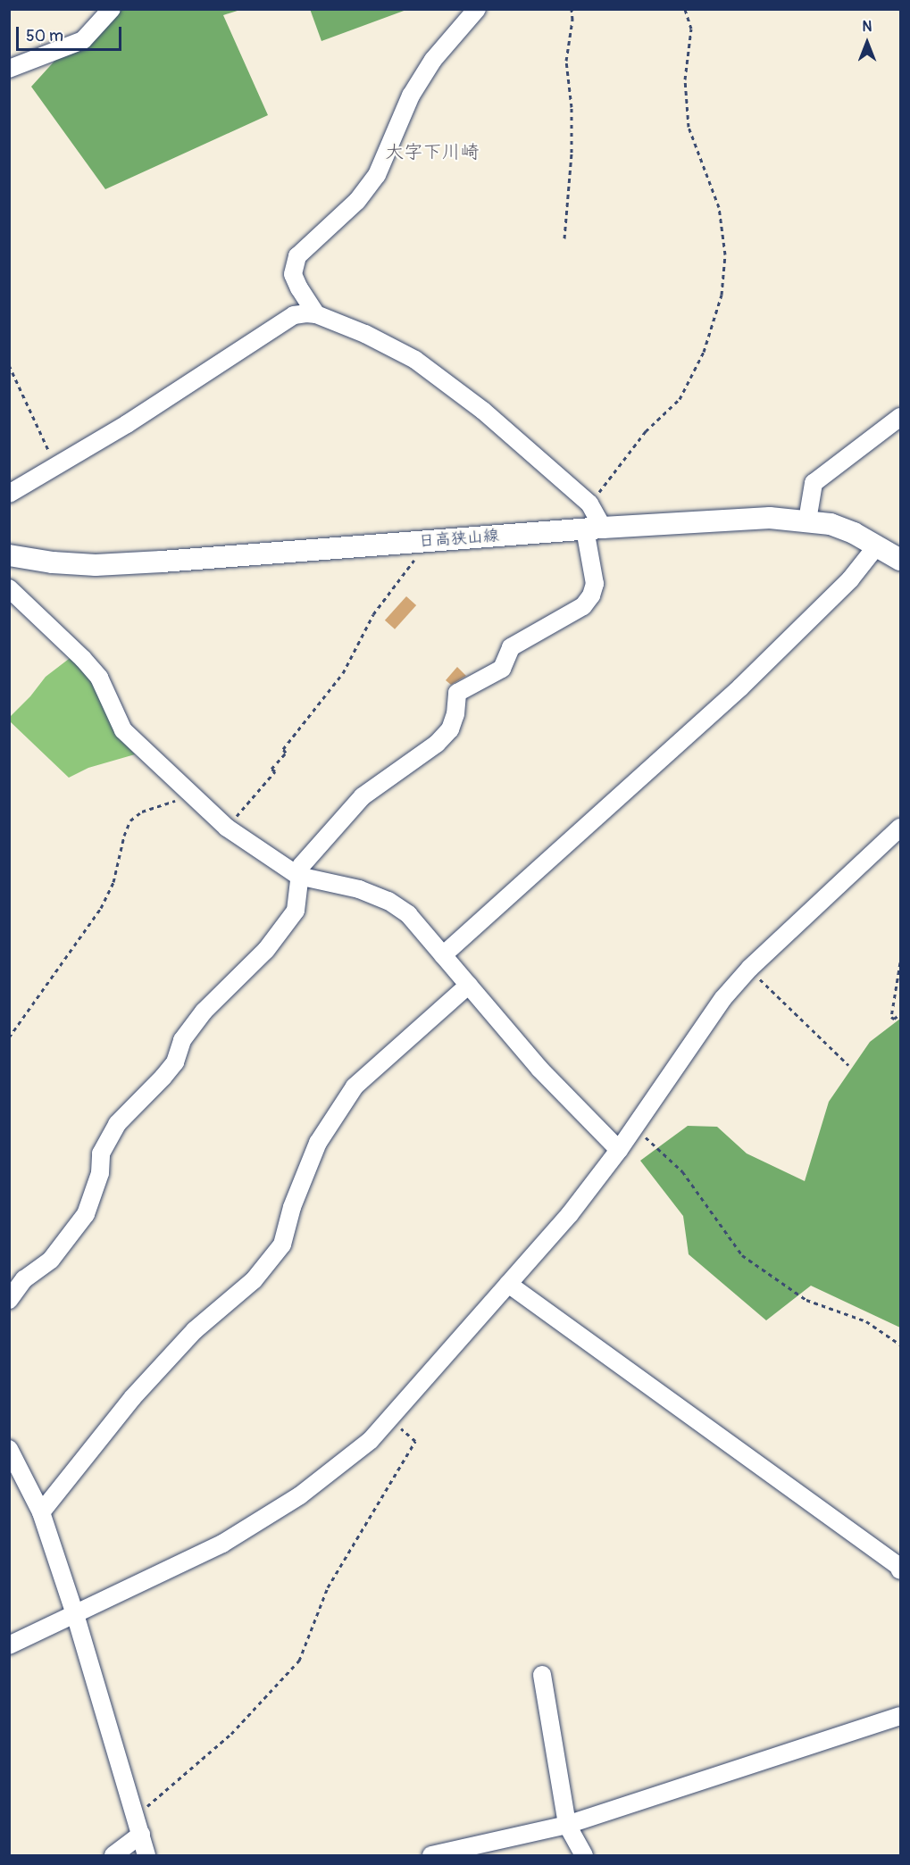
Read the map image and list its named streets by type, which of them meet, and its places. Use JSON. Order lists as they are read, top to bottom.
{
  "streets": {
    "main road": ["日高狭山線"]
  },
  "districts": ["大字下川崎"],
  "scale_bar": "50 m",
  "north": "top"
}
